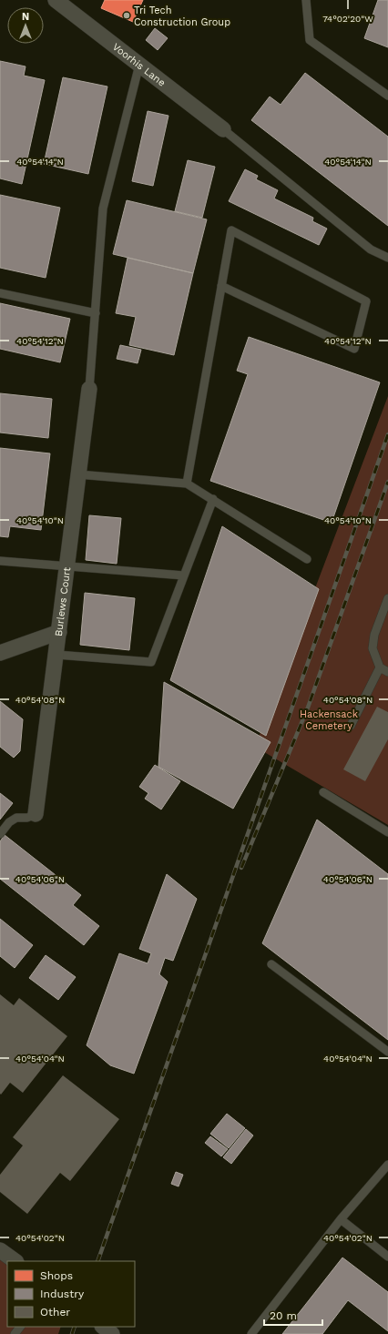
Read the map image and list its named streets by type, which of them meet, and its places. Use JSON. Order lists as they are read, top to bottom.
{
  "streets": {
    "street": ["Voorhis Lane", "Burlews Court"]
  },
  "parks": ["Hackensack Cemetery"],
  "places": ["Tri Tech Construction Group"],
  "legend": ["Shops", "Industry", "Other"],
  "scale_bar": "20 m",
  "north": "top",
  "coordinates": [
    "74°02'20\"W",
    "40°54'14\"N",
    "40°54'12\"N",
    "40°54'10\"N",
    "40°54'08\"N",
    "40°54'06\"N",
    "40°54'04\"N",
    "40°54'02\"N"
  ]
}
